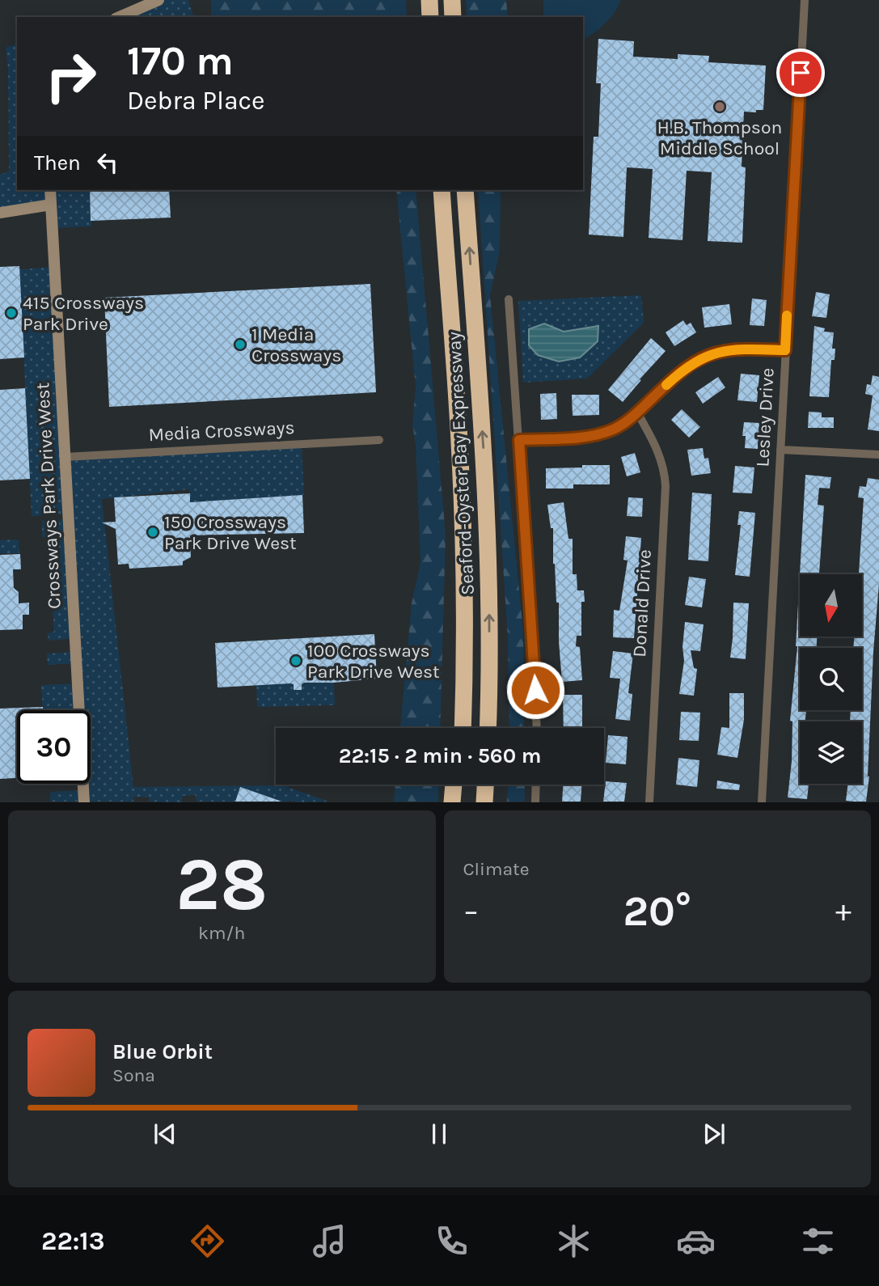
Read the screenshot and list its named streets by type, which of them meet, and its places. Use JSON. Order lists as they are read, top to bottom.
{
  "streets": {
    "highway": ["Seaford-Oyster Bay Expressway"],
    "street": [
      "Lesley Drive",
      "Media Crossways",
      "Crossways Park Drive West",
      "Donald Drive"
    ]
  },
  "crossings": [
    ["Media Crossways", "Crossways Park Drive West"]
  ],
  "places": [
    "H.B. Thompson Middle School",
    "415 Crossways Park Drive",
    "1 Media Crossways",
    "150 Crossways Park Drive West",
    "100 Crossways Park Drive West"
  ],
  "north": "bottom",
  "page": {
    "turn": ["170 m", "Debra Place"],
    "then": "Then",
    "limit": "30",
    "trip": "22:15 · 2 min · 560 m",
    "tile": [
      ["28", "km/h"],
      "Climate"
    ],
    "heat": ["−", "20°", "+"],
    "song": ["Blue Orbit", "Sona"],
    "tabs": "22:13"
  }
}
